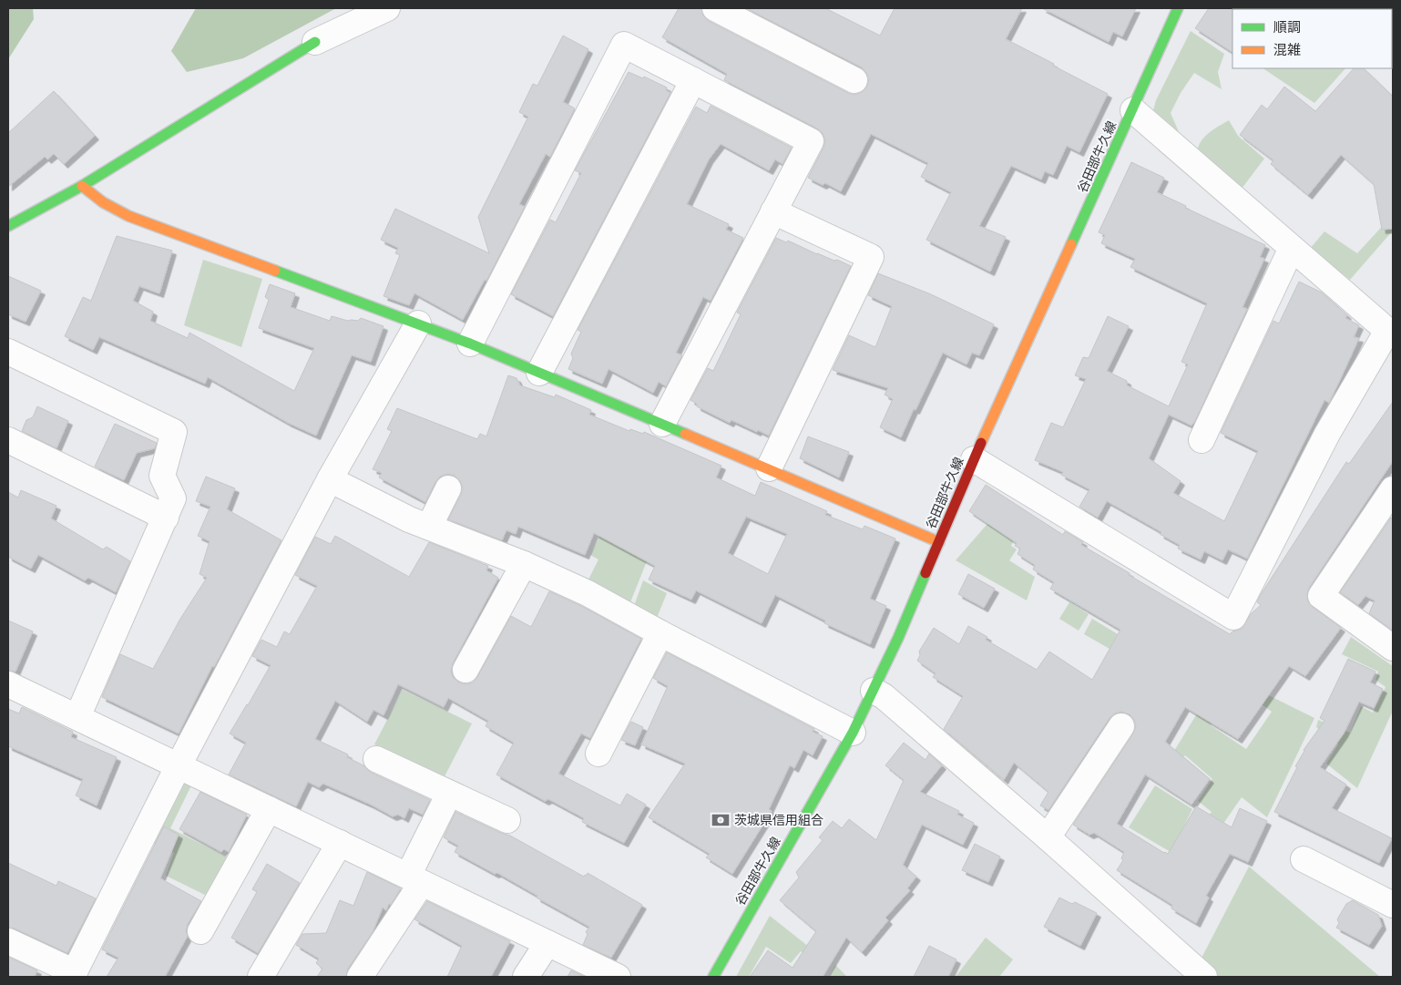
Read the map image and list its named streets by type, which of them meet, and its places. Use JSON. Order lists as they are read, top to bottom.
{
  "streets": {
    "street": ["谷田部牛久線"]
  },
  "places": {
    "bank": ["茨城県信用組合"]
  },
  "legend": ["順調", "混雑"]
}
